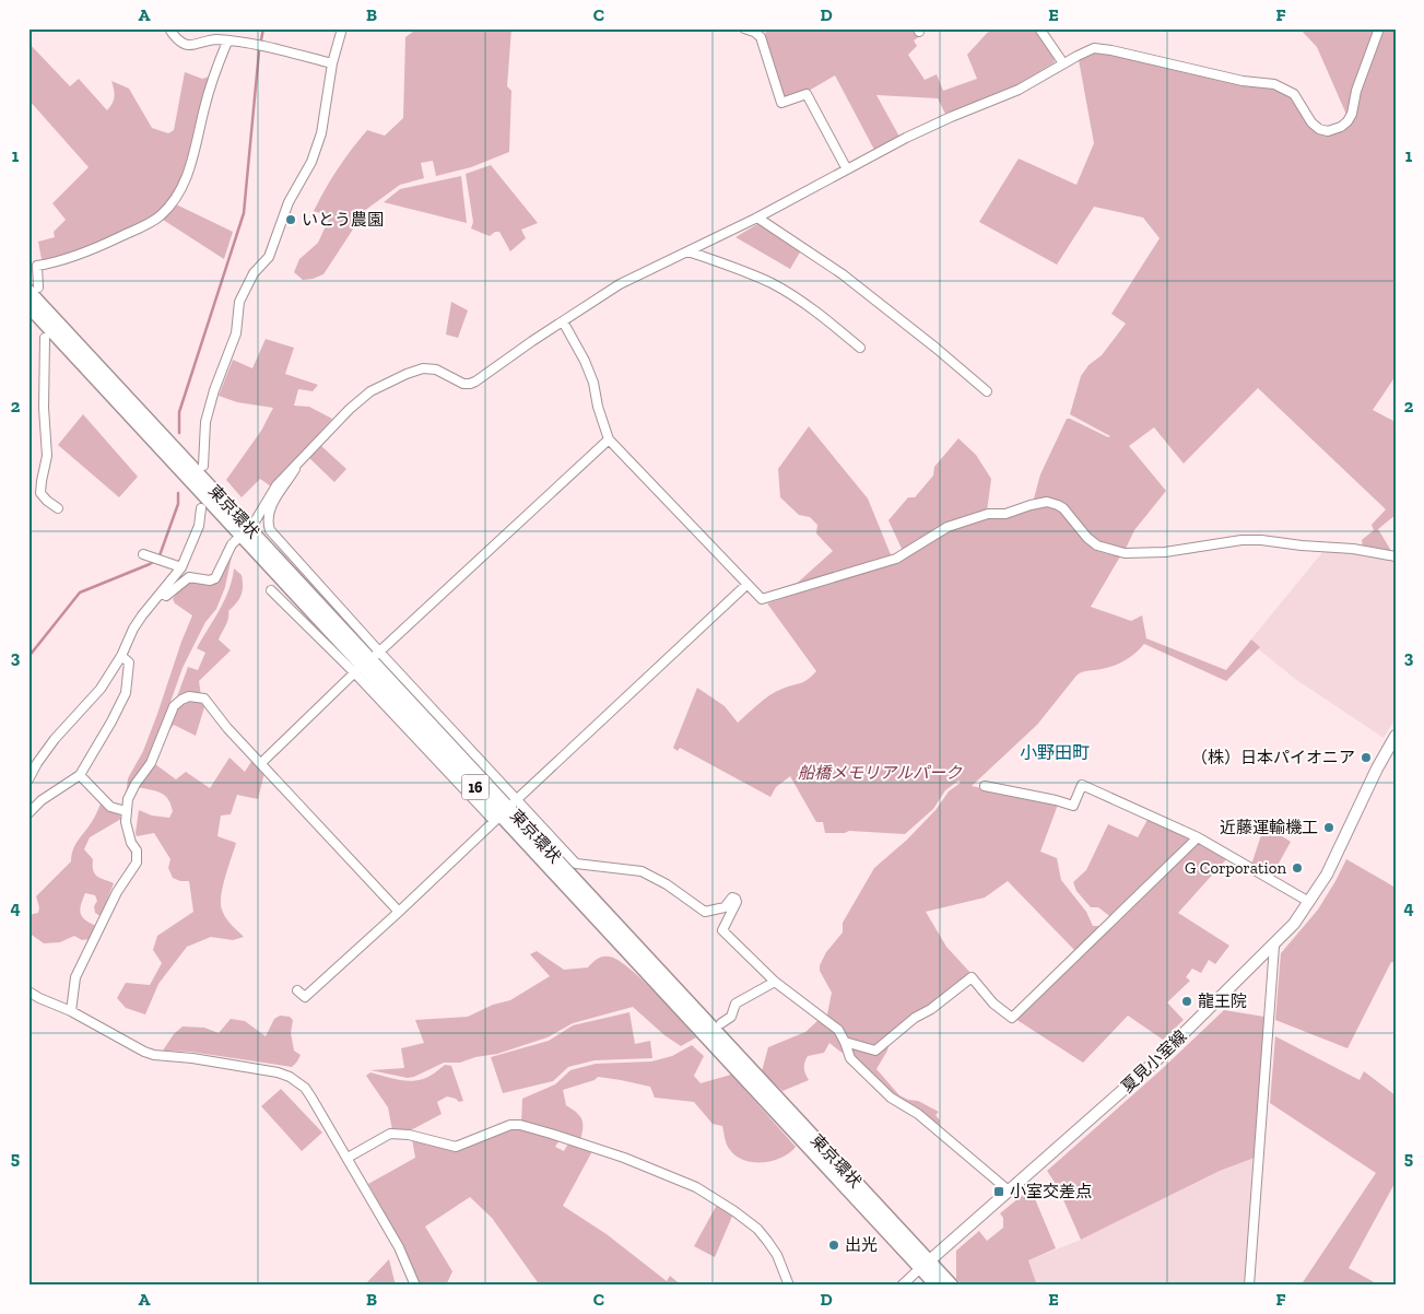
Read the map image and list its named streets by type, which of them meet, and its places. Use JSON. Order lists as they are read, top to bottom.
{
  "streets": {
    "highway": ["東京環状", "16"],
    "main road": ["夏見小室線"]
  },
  "crossings": [
    ["東京環状", "夏見小室線"]
  ],
  "districts": ["小野田町"],
  "parks": ["船橋メモリアルパーク"],
  "places": {
    "other": [
      "いとう農園",
      "（株）日本パイオニア",
      "近藤運輸機工",
      "G Corporation",
      "龍王院",
      "出光"
    ],
    "transit": ["小室交差点"]
  },
  "grid": {
    "columns": [
      "A",
      "B",
      "C",
      "D",
      "E",
      "F"
    ],
    "rows": [
      "1",
      "2",
      "3",
      "4",
      "5"
    ]
  }
}
